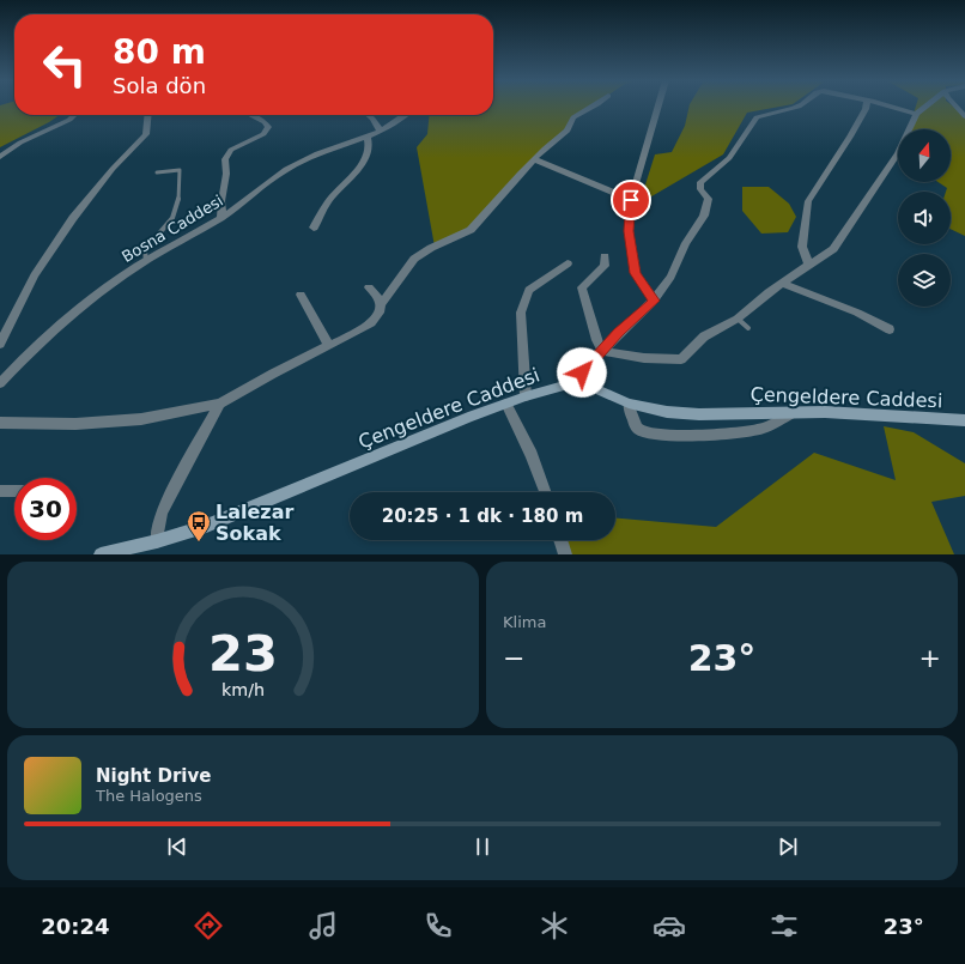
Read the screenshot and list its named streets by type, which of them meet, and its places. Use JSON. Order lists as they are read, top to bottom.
{
  "streets": {
    "main road": ["Çengeldere Caddesi"],
    "street": ["Bosna Caddesi"]
  },
  "places": {
    "bus stop": ["Lalezar Sokak"]
  },
  "north": "top",
  "page": {
    "turn": ["80 m", "Sola dön"],
    "limit": "30",
    "trip": "20:25 · 1 dk · 180 m",
    "tile": "Klima",
    "heat": ["−", "23°", "+"],
    "song": ["Night Drive", "The Halogens"],
    "tabs": ["20:24", "23°"],
    "gauge": ["23", "km/h"]
  }
}
